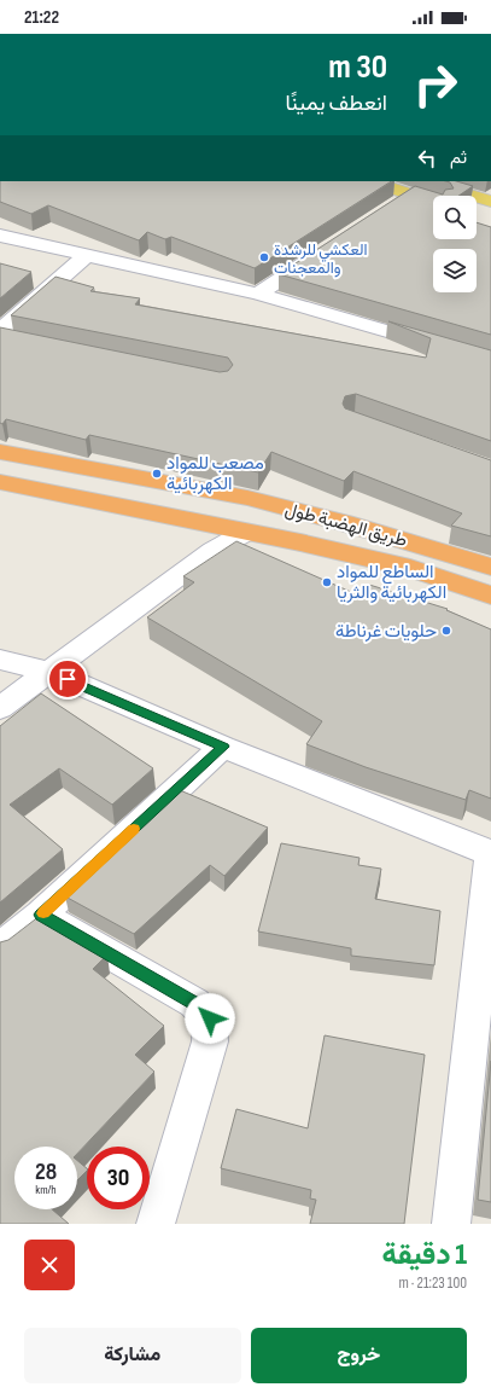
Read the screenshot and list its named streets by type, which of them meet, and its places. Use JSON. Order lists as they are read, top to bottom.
{
  "streets": {
    "highway": ["طريق الهضبة طول"]
  },
  "places": [
    "العكشي للرشدة والمعجنات",
    "مصعب للمواد الكهربائية",
    "الساطع للمواد الكهربائية والثريا",
    "حلويات غرناطة"
  ],
  "page": {
    "status": "21:22",
    "turn": ["30 m", "انعطف يمينًا"],
    "then": "ثم",
    "speed": "28 km/h",
    "limit": "30",
    "heading": ["1 دقيقة", "100 m · 21:23"],
    "buttons": ["خروج", "مشاركة"]
  }
}
